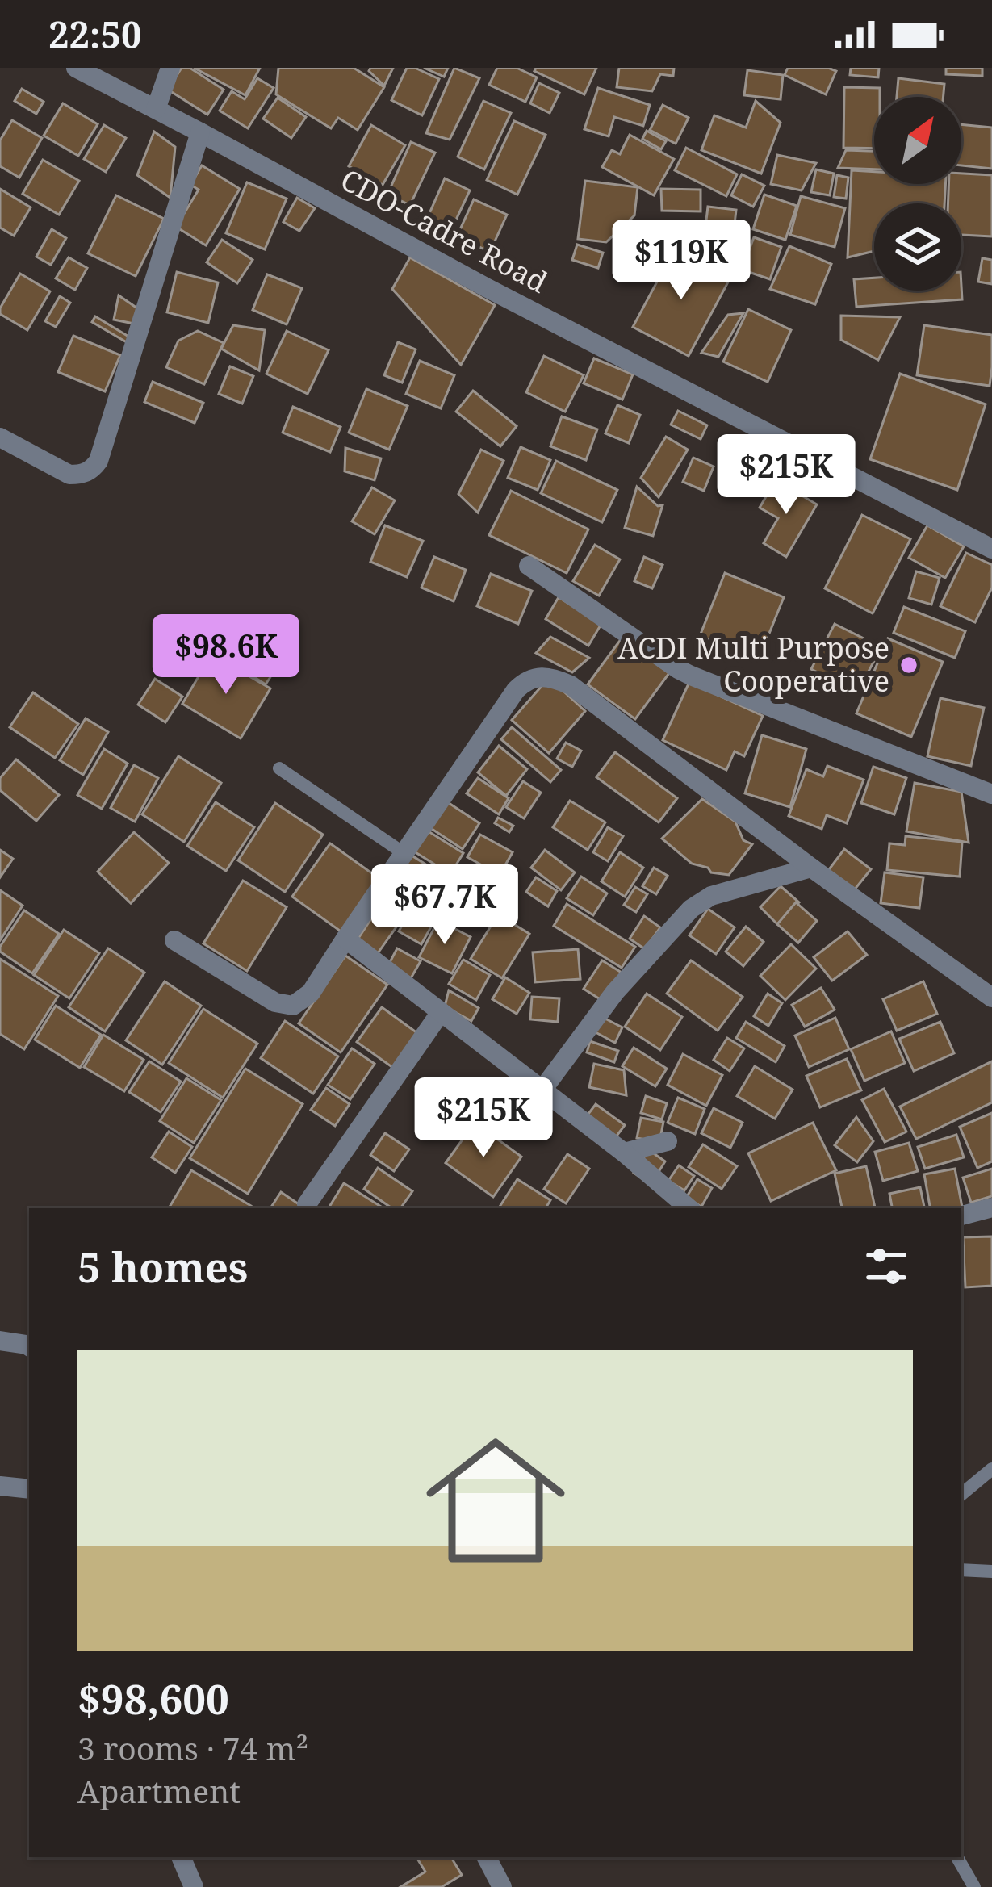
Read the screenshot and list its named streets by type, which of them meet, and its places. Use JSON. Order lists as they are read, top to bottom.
{
  "streets": {
    "street": ["CDO-Cadre Road"]
  },
  "places": ["ACDI Multi Purpose Cooperative"],
  "north": "top right",
  "page": {
    "status": "22:50",
    "price": [
      "$119K",
      "$215K",
      "$98.6K",
      "$67.7K",
      "$215K"
    ],
    "heading": "5 homes",
    "list": [
      {
        "name": "$98,600",
        "note": "3 rooms · 74 m² · Apartment"
      }
    ]
  }
}
